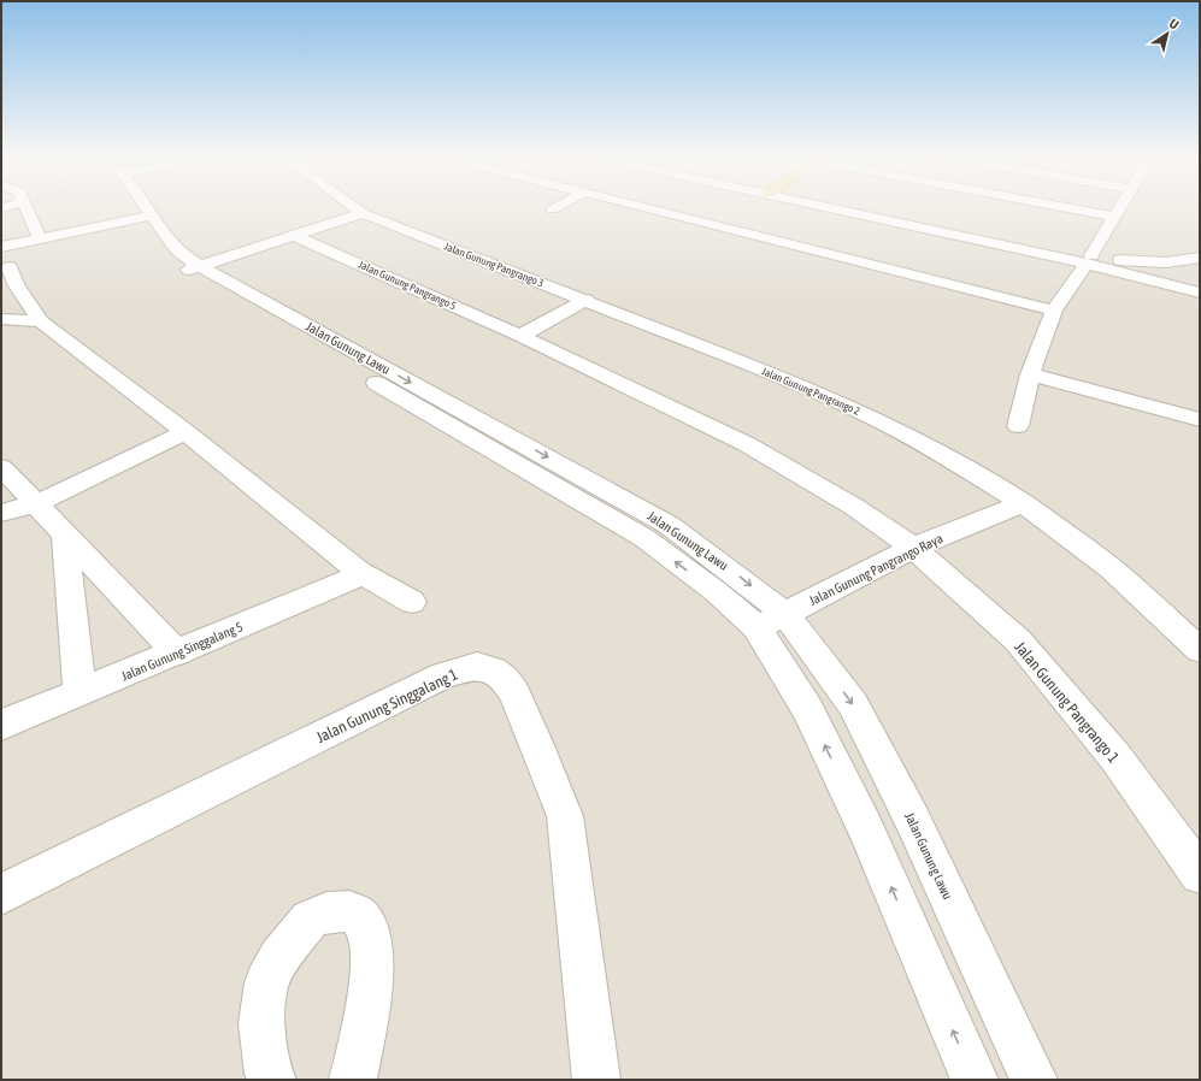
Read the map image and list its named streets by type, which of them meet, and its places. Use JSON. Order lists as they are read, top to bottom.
{
  "streets": {
    "street": [
      "Jalan Gunung Pangrango 3",
      "Jalan Gunung Pangrango 5",
      "Jalan Gunung Lawu",
      "Jalan Gunung Pangrango 2",
      "Jalan Gunung Pangrango Raya",
      "Jalan Gunung Singgalang 5",
      "Jalan Gunung Pangrango 1",
      "Jalan Gunung Singgalang 1"
    ]
  },
  "crossings": [
    ["Jalan Gunung Pangrango 3", "Jalan Gunung Pangrango 2"],
    ["Jalan Gunung Lawu", "Jalan Gunung Pangrango Raya"],
    ["Jalan Gunung Pangrango 2", "Jalan Gunung Pangrango Raya"],
    ["Jalan Gunung Pangrango Raya", "Jalan Gunung Pangrango 1"]
  ],
  "north": "top right"
}
